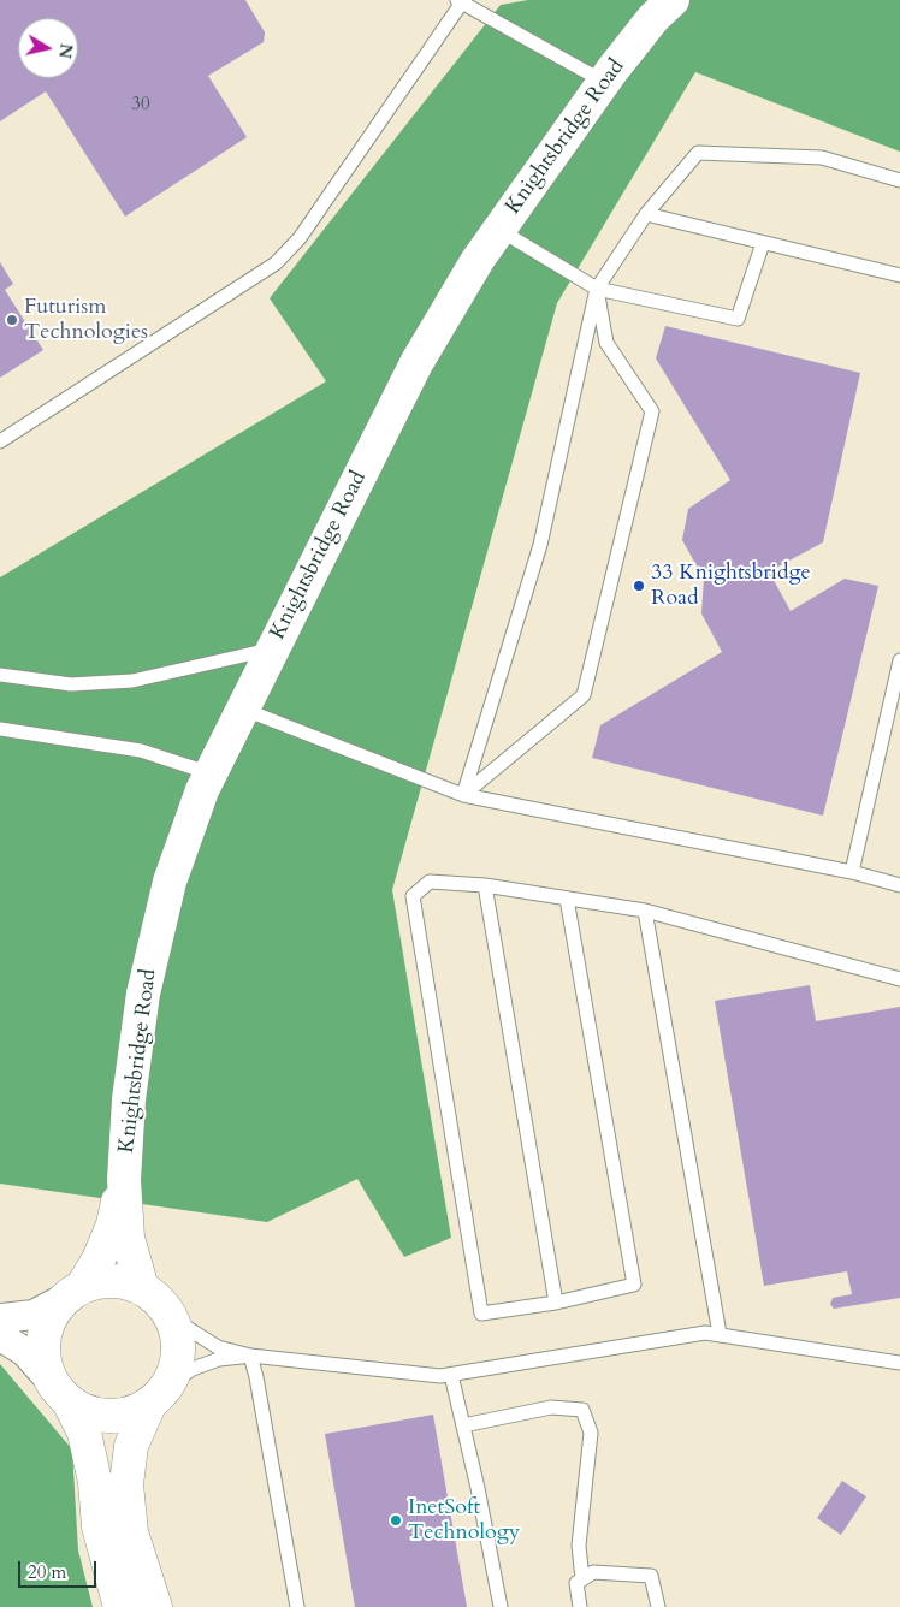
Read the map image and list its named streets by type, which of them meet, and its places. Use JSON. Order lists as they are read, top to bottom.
{
  "streets": {
    "street": ["Knightsbridge Road"]
  },
  "places": ["Futurism Technologies", "33 Knightsbridge Road", "InetSoft Technology"],
  "house_numbers": ["30"],
  "scale_bar": "20 m",
  "north": "right"
}
